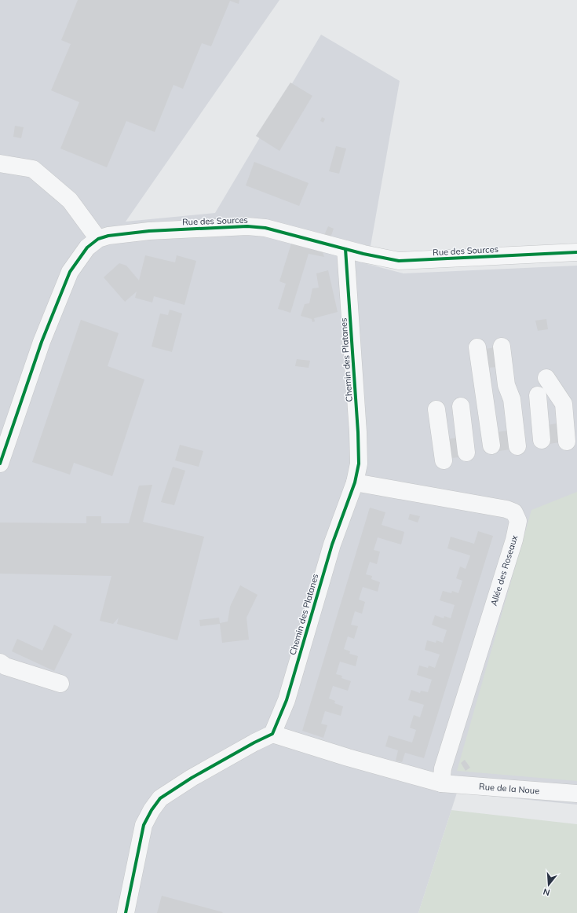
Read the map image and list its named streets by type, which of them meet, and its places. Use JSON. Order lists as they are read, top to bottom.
{
  "streets": {
    "street": [
      "Rue des Sources",
      "Chemin des Platanes",
      "Allée des Roseaux",
      "Rue de la Noue"
    ]
  },
  "crossings": [
    ["Rue des Sources", "Chemin des Platanes"],
    ["Chemin des Platanes", "Allée des Roseaux"],
    ["Chemin des Platanes", "Rue de la Noue"],
    ["Allée des Roseaux", "Rue de la Noue"]
  ],
  "north": "bottom"
}
